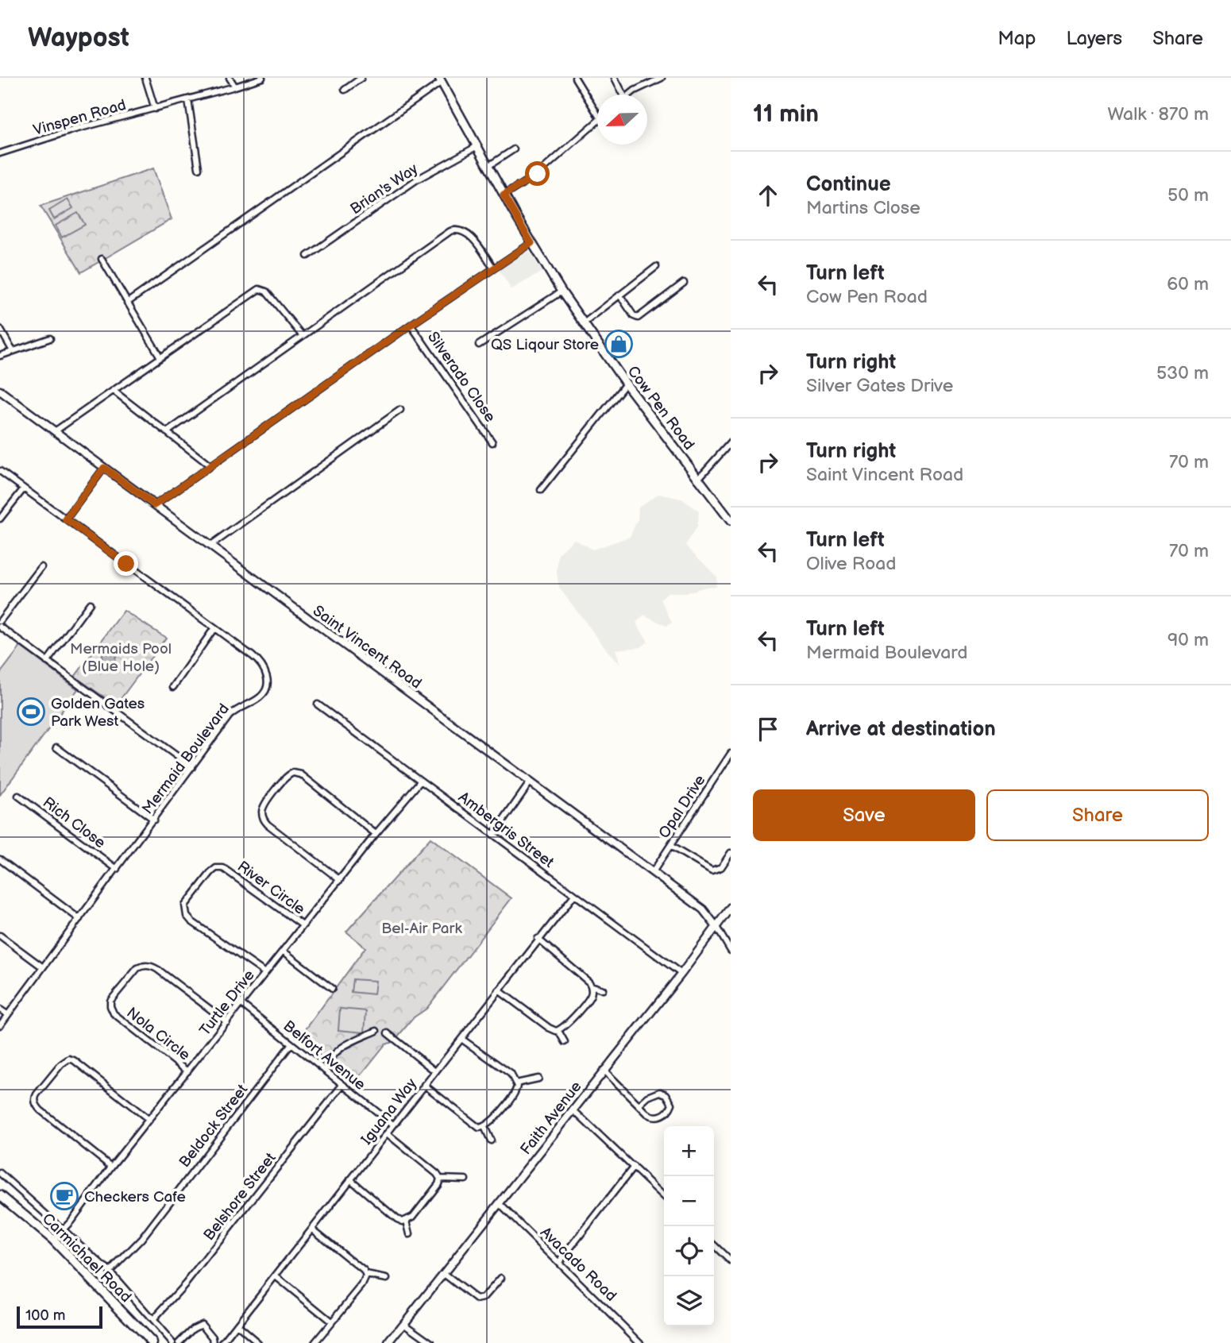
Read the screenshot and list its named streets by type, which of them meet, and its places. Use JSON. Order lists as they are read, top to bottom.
{
  "streets": {
    "main road": ["Cow Pen Road", "Carmichael Road"],
    "street": [
      "Vinspen Road",
      "Brian's Way",
      "Silverado Close",
      "Saint Vincent Road",
      "Mermaid Boulevard",
      "Opal Drive",
      "Rich Close",
      "Ambergris Street",
      "River Circle",
      "Turtle Drive",
      "Nola Circle",
      "Belfort Avenue",
      "Iguana Way",
      "Faith Avenue",
      "Beldock Street",
      "Belshore Street",
      "Avacado Road"
    ]
  },
  "crossings": [
    ["Brian's Way", "Cow Pen Road"],
    ["Saint Vincent Road", "Opal Drive"],
    ["Saint Vincent Road", "Faith Avenue"],
    ["Mermaid Boulevard", "Rich Close"],
    ["Ambergris Street", "Turtle Drive"],
    ["Ambergris Street", "Iguana Way"],
    ["Ambergris Street", "Faith Avenue"],
    ["River Circle", "Turtle Drive"],
    ["Turtle Drive", "Nola Circle"],
    ["Turtle Drive", "Belfort Avenue"],
    ["Turtle Drive", "Carmichael Road"],
    ["Belfort Avenue", "Iguana Way"],
    ["Belfort Avenue", "Beldock Street"],
    ["Belfort Avenue", "Belshore Street"],
    ["Faith Avenue", "Avacado Road"]
  ],
  "parks": ["Mermaids Pool (Blue Hole)", "Bel-Air Park"],
  "places": {
    "shop": ["QS Liqour Store"],
    "sports": ["Golden Gates Park West"],
    "cafe": ["Checkers Cafe"]
  },
  "scale_bar": "100 m",
  "north": "left",
  "page": {
    "header": "Waypost",
    "nav": ["Map", "Layers", "Share"],
    "heading": ["11 min", "Walk · 870 m"],
    "list": [
      ["Continue", "Martins Close", "50 m"],
      ["Turn left", "Cow Pen Road", "60 m"],
      ["Turn right", "Silver Gates Drive", "530 m"],
      ["Turn right", "Saint Vincent Road", "70 m"],
      ["Turn left", "Olive Road", "70 m"],
      ["Turn left", "Mermaid Boulevard", "90 m"],
      "Arrive at destination"
    ],
    "buttons": ["Save", "Share"],
    "map_buttons": ["+", "−"],
    "scale": "100 m"
  }
}
